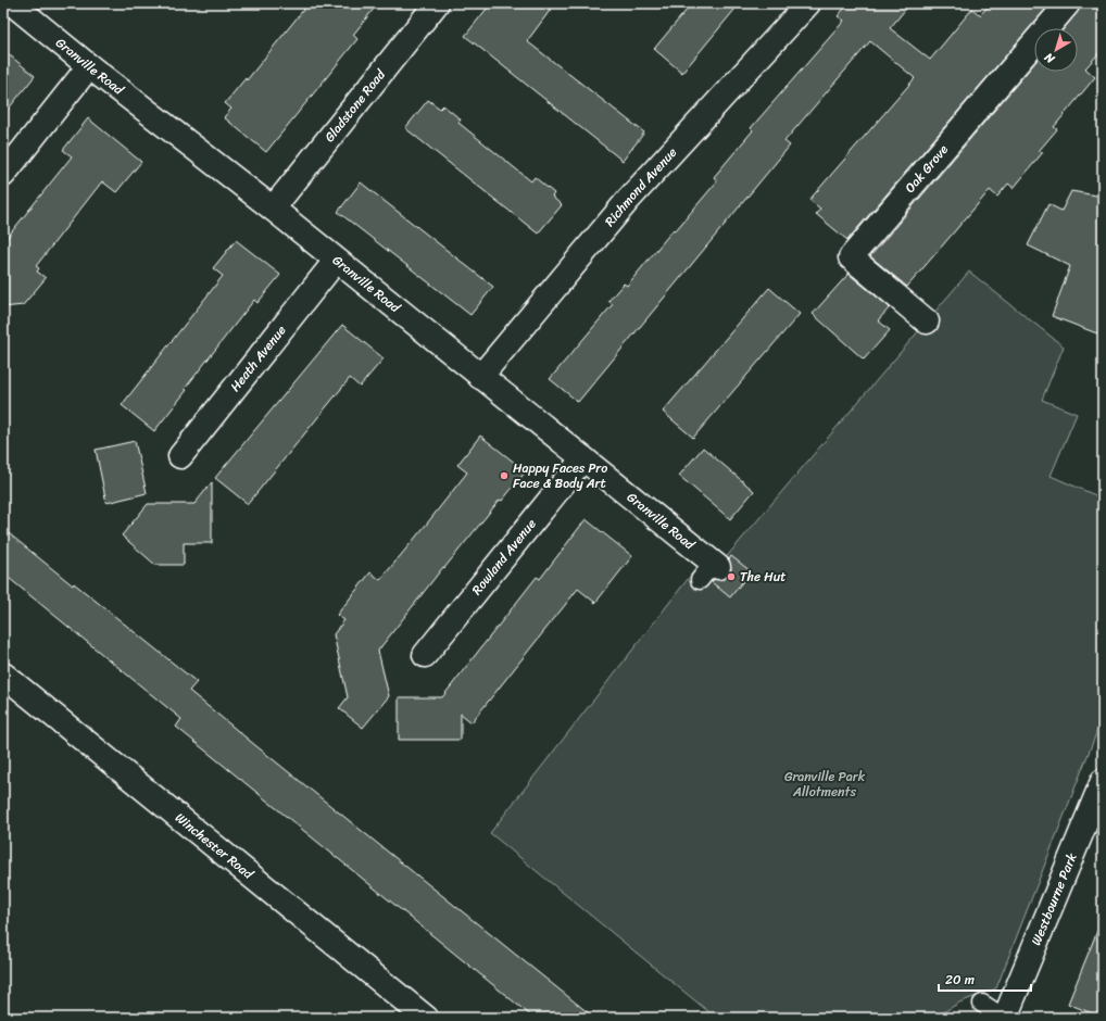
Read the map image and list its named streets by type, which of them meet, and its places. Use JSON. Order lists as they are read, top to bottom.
{
  "streets": {
    "street": [
      "Granville Road",
      "Gladstone Road",
      "Oak Grove",
      "Richmond Avenue",
      "Heath Avenue",
      "Rowland Avenue",
      "Winchester Road",
      "Westbourne Park"
    ]
  },
  "crossings": [
    ["Granville Road", "Gladstone Road"],
    ["Granville Road", "Richmond Avenue"],
    ["Granville Road", "Heath Avenue"],
    ["Granville Road", "Rowland Avenue"]
  ],
  "parks": ["Granville Park Allotments"],
  "places": ["Happy Faces Pro Face & Body Art", "The Hut"],
  "scale_bar": "20 m",
  "north": "bottom left"
}
